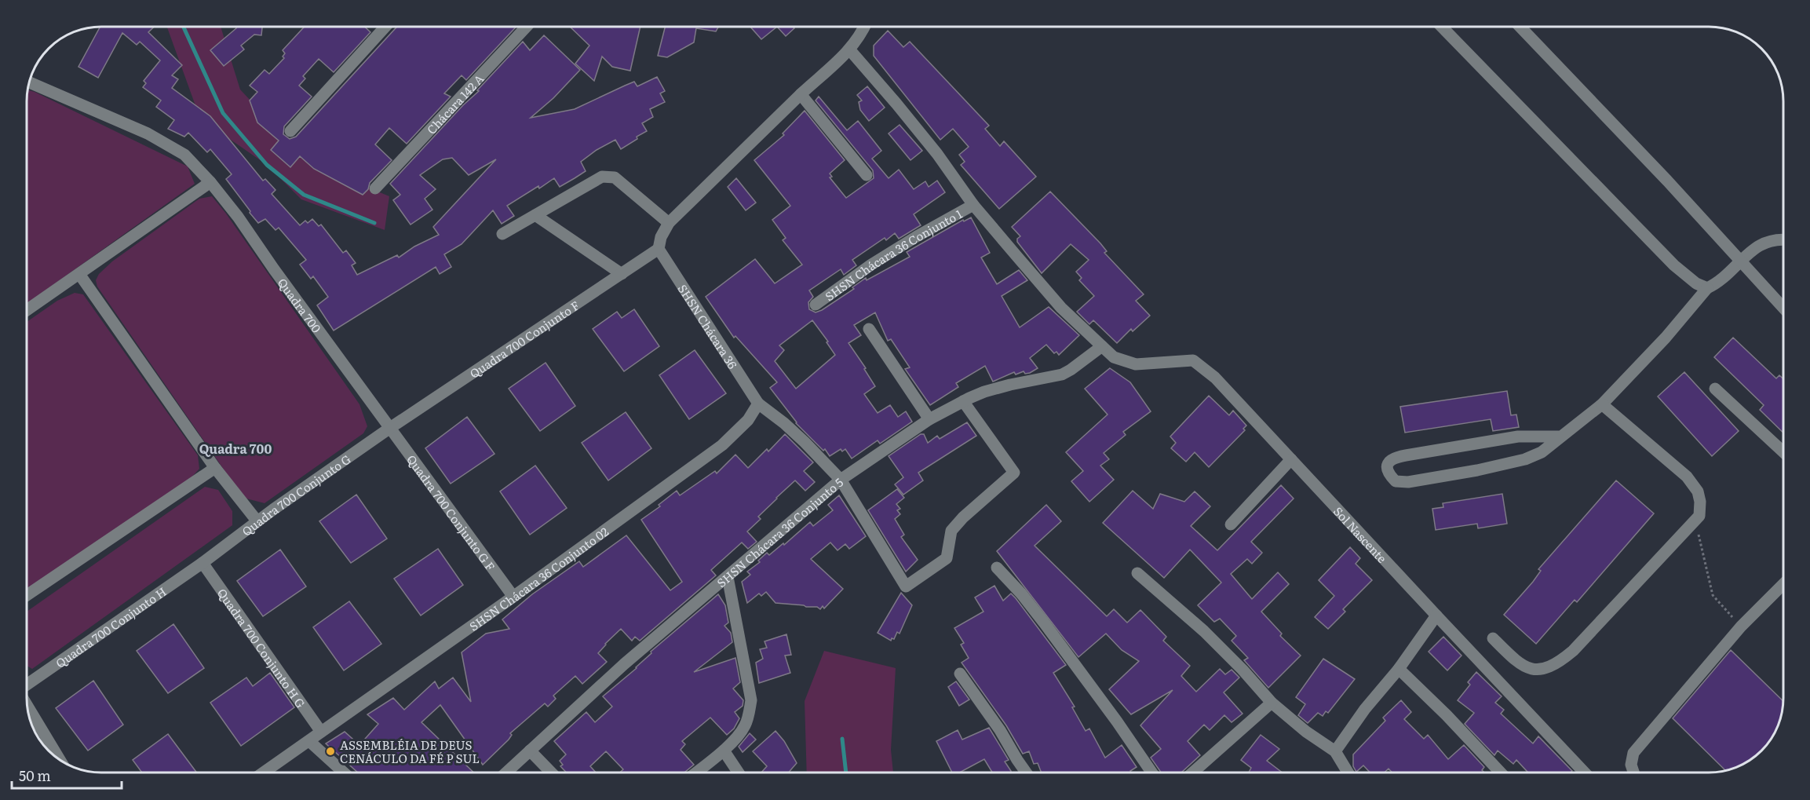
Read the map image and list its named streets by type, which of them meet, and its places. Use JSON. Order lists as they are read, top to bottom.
{
  "streets": {
    "street": [
      "Chácara 142 A",
      "SHSN Chácara 36 Conjunto 1",
      "Quadra 700",
      "SHSN Chácara 36",
      "Quadra 700 Conjunto F",
      "Quadra 700 Conjunto G",
      "Quadra 700 Conjunto G F",
      "SHSN Chácara 36 Conjunto 5",
      "Sol Nascente",
      "SHSN Chácara 36 Conjunto 02",
      "Quadra 700 Conjunto H",
      "Quadra 700 Conjunto H G"
    ]
  },
  "crossings": [
    ["SHSN Chácara 36 Conjunto 1", "Sol Nascente"],
    ["Quadra 700", "Quadra 700 Conjunto F"],
    ["Quadra 700", "Quadra 700 Conjunto G"],
    ["Quadra 700", "Quadra 700 Conjunto G F"],
    ["SHSN Chácara 36", "Quadra 700 Conjunto F"],
    ["SHSN Chácara 36", "SHSN Chácara 36 Conjunto 02"],
    ["Quadra 700 Conjunto F", "Quadra 700 Conjunto G"],
    ["Quadra 700 Conjunto F", "Quadra 700 Conjunto G F"],
    ["Quadra 700 Conjunto G", "Quadra 700 Conjunto G F"],
    ["Quadra 700 Conjunto G", "Quadra 700 Conjunto H"],
    ["Quadra 700 Conjunto G", "Quadra 700 Conjunto H G"],
    ["Quadra 700 Conjunto G F", "SHSN Chácara 36 Conjunto 02"],
    ["SHSN Chácara 36 Conjunto 5", "Sol Nascente"],
    ["SHSN Chácara 36 Conjunto 02", "Quadra 700 Conjunto H G"],
    ["Quadra 700 Conjunto H", "Quadra 700 Conjunto H G"]
  ],
  "districts": ["Quadra 700"],
  "places": ["ASSEMBLÉIA DE DEUS CENÁCULO DA FÉ P SUL"],
  "scale_bar": "50 m"
}
